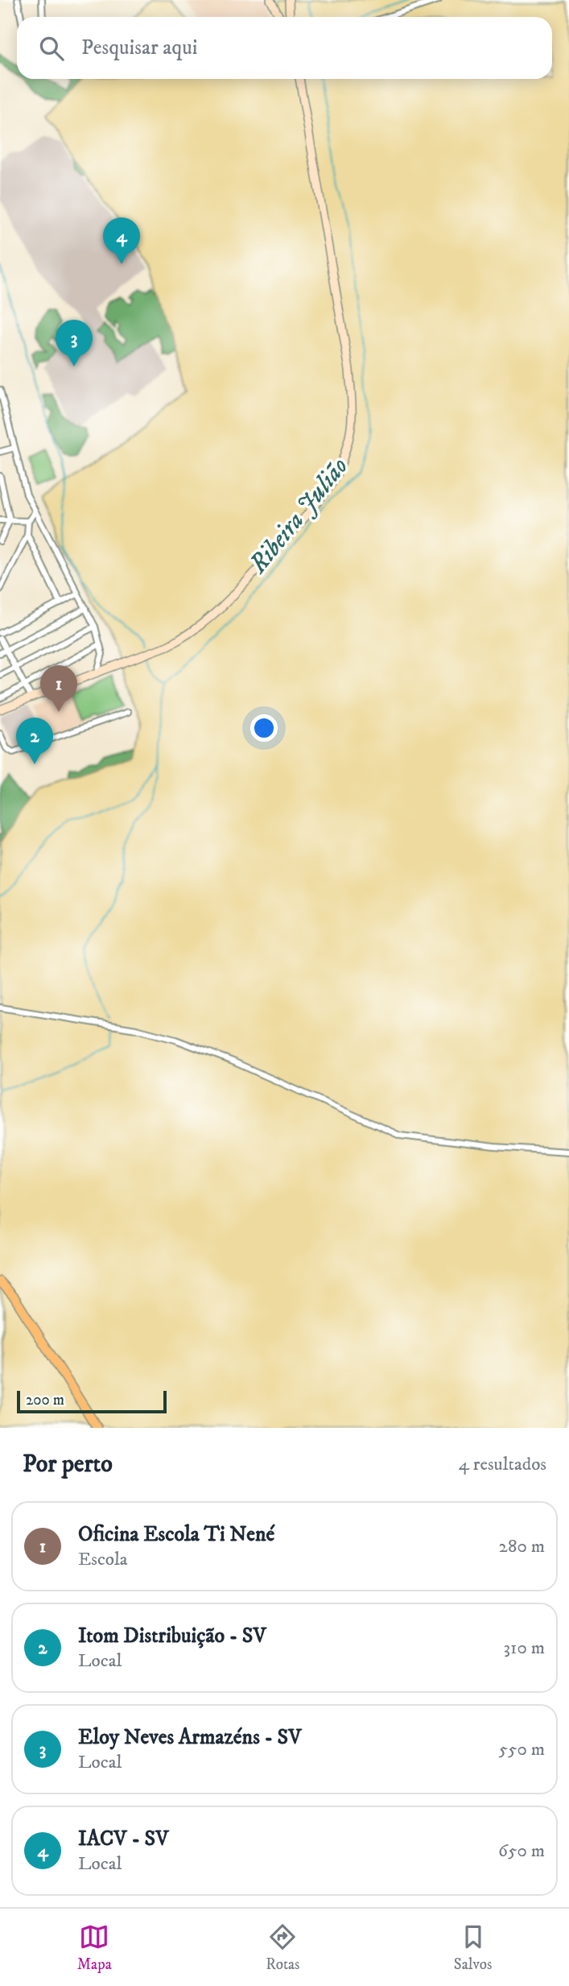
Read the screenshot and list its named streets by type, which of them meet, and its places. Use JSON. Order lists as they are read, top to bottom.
{
  "water": ["Ribeira Julião"],
  "scale_bar": "200 m",
  "page": {
    "search": "Pesquisar aqui",
    "pins": [
      "4",
      "3",
      "1",
      "2"
    ],
    "scale": "200 m",
    "heading": ["Por perto", "4 resultados"],
    "list": [
      {
        "mark": "1",
        "name": "Oficina Escola Ti Nené",
        "note": "Escola",
        "value": "280 m"
      },
      {
        "mark": "2",
        "name": "Itom Distribuição - SV",
        "note": "Local",
        "value": "310 m"
      },
      {
        "mark": "3",
        "name": "Eloy Neves Armazéns - SV",
        "note": "Local",
        "value": "550 m"
      },
      {
        "mark": "4",
        "name": "IACV - SV",
        "note": "Local",
        "value": "650 m"
      }
    ],
    "nav": ["Mapa", "Rotas", "Salvos"]
  }
}
